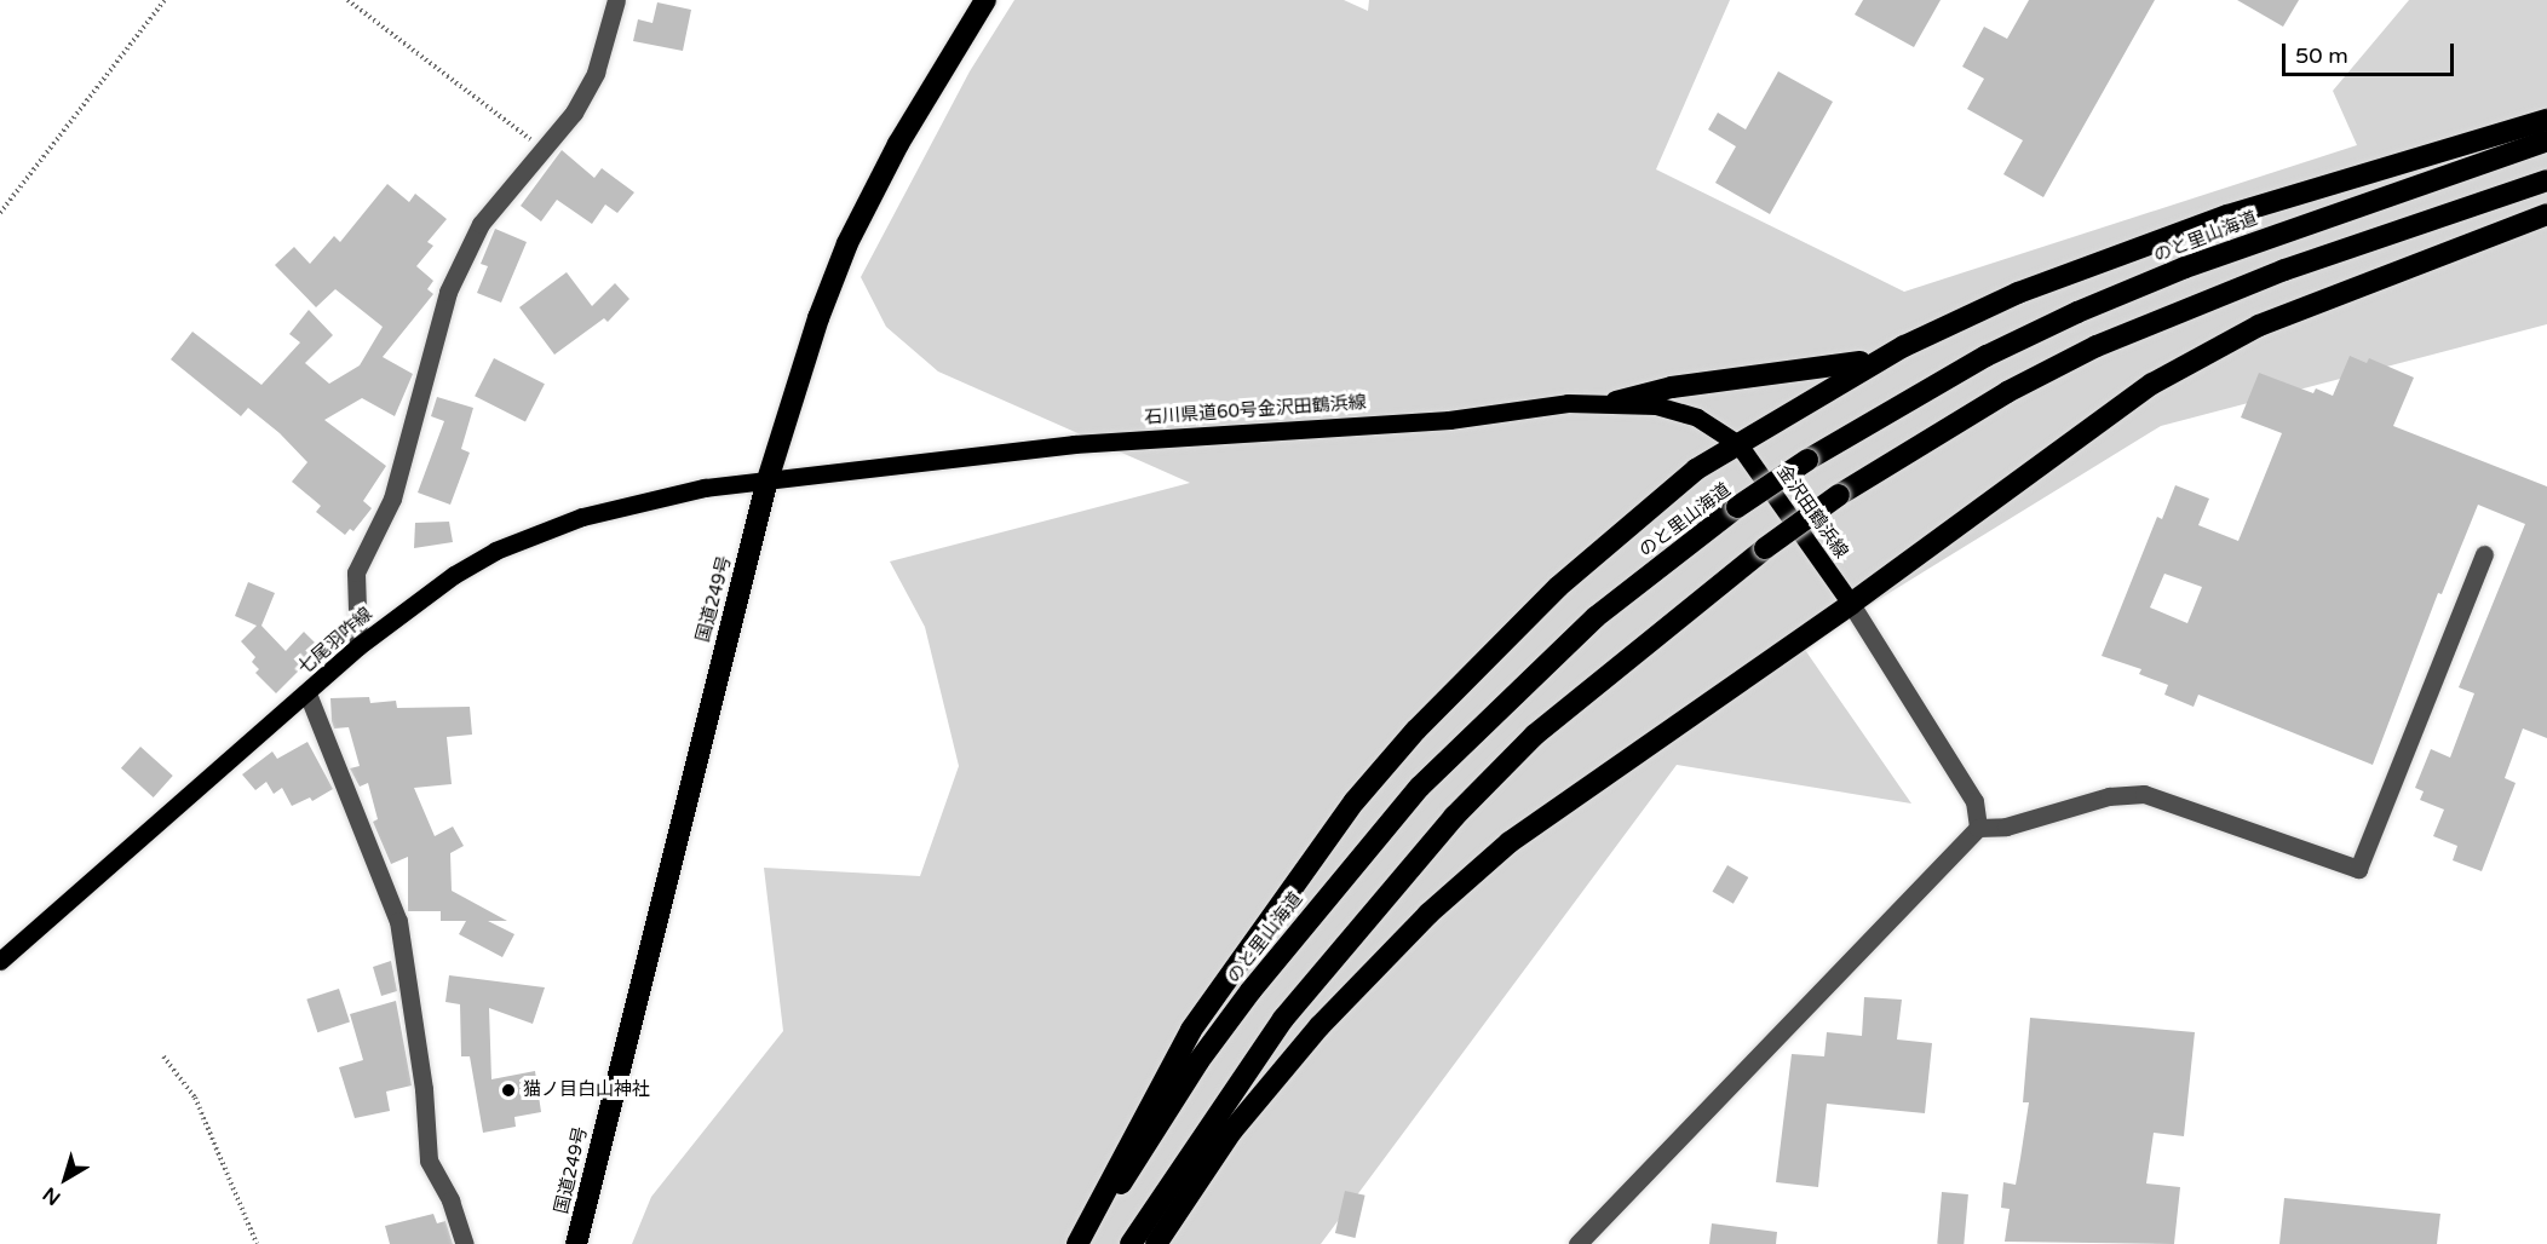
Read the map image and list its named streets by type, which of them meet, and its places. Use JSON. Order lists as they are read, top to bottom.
{
  "streets": {
    "highway": ["のと里山海道", "国道249号"],
    "main road": ["石川県道60号金沢田鶴浜線", "金沢田鶴浜線", "七尾羽咋線"]
  },
  "crossings": [
    ["石川県道60号金沢田鶴浜線", "金沢田鶴浜線"],
    ["石川県道60号金沢田鶴浜線", "国道249号"],
    ["石川県道60号金沢田鶴浜線", "七尾羽咋線"],
    ["国道249号", "七尾羽咋線"]
  ],
  "places": ["猫ノ目白山神社"],
  "scale_bar": "50 m",
  "north": "bottom left"
}
